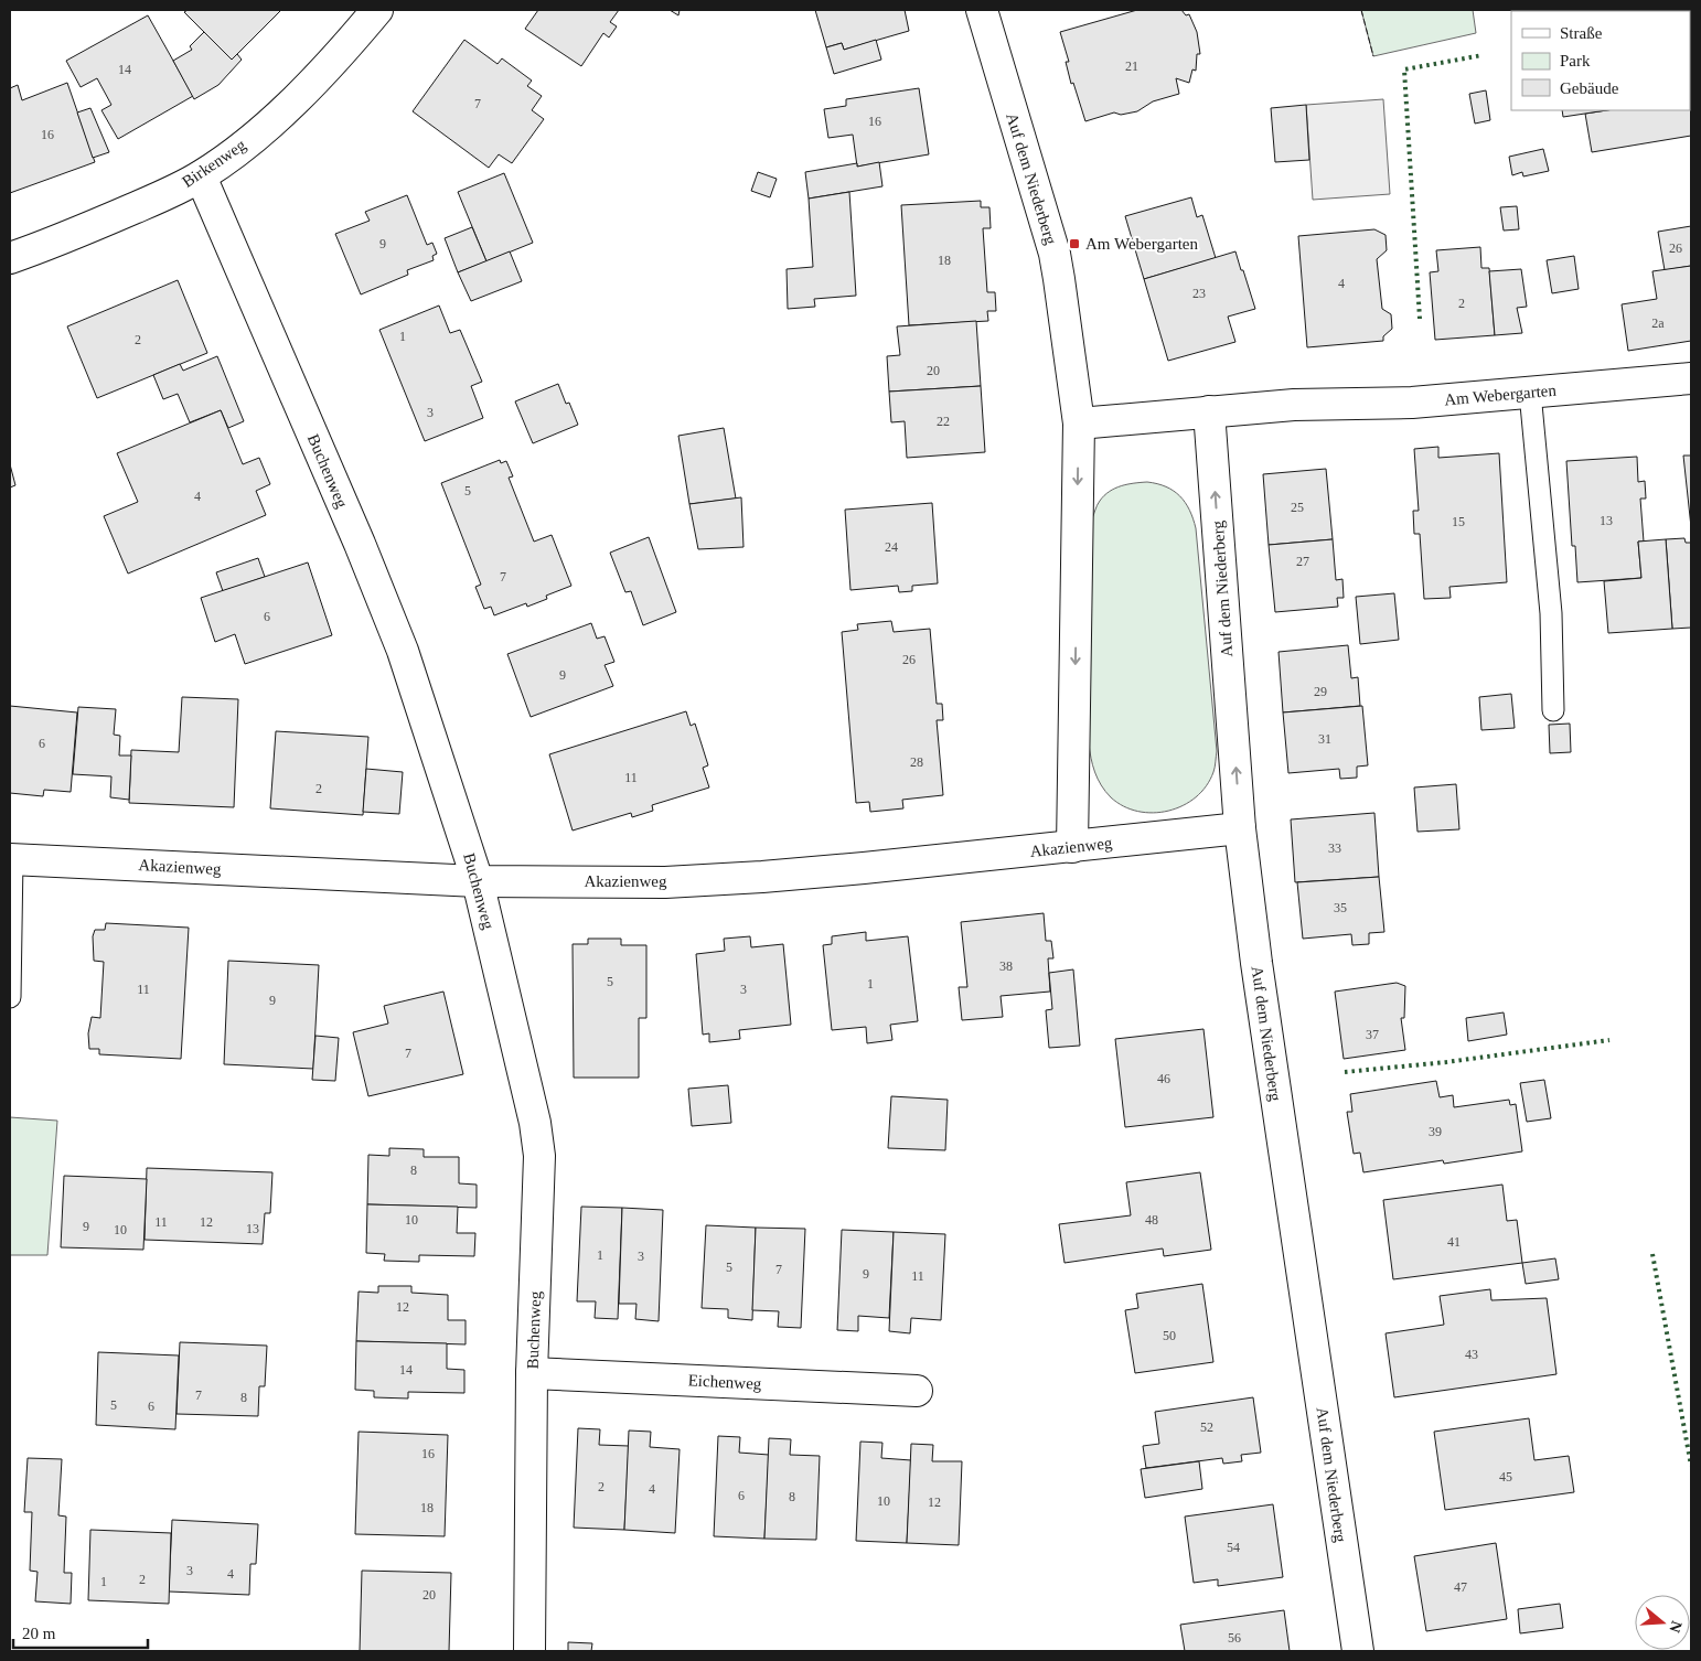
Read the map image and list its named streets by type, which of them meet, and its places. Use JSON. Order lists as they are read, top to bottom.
{
  "streets": {
    "street": [
      "Birkenweg",
      "Auf dem Niederberg",
      "Am Webergarten",
      "Buchenweg",
      "Akazienweg",
      "Eichenweg"
    ]
  },
  "crossings": [
    ["Birkenweg", "Buchenweg"],
    ["Auf dem Niederberg", "Am Webergarten"],
    ["Auf dem Niederberg", "Akazienweg"],
    ["Buchenweg", "Akazienweg"],
    ["Buchenweg", "Eichenweg"]
  ],
  "places": {
    "transit": ["Am Webergarten"]
  },
  "house_numbers": [
    "21",
    "14",
    "7",
    "16",
    "16",
    "9",
    "26",
    "18",
    "4",
    "23",
    "2",
    "2a",
    "1",
    "2",
    "20",
    "3",
    "22",
    "5",
    "4",
    "25",
    "13",
    "15",
    "24",
    "27",
    "7",
    "6",
    "26",
    "9",
    "29",
    "31",
    "6",
    "28",
    "11",
    "2",
    "33",
    "35",
    "38",
    "5",
    "1",
    "11",
    "3",
    "9",
    "37",
    "7",
    "46",
    "39",
    "8",
    "10",
    "48",
    "11",
    "12",
    "9",
    "13",
    "10",
    "41",
    "1",
    "3",
    "5",
    "7",
    "9",
    "11",
    "12",
    "50",
    "43",
    "14",
    "7",
    "8",
    "5",
    "6",
    "52",
    "16",
    "45",
    "2",
    "4",
    "6",
    "8",
    "10",
    "12",
    "18",
    "54",
    "3",
    "4",
    "2",
    "1",
    "47",
    "20",
    "56"
  ],
  "legend": ["Straße", "Park", "Gebäude"],
  "scale_bar": "20 m",
  "north": "right"
}
